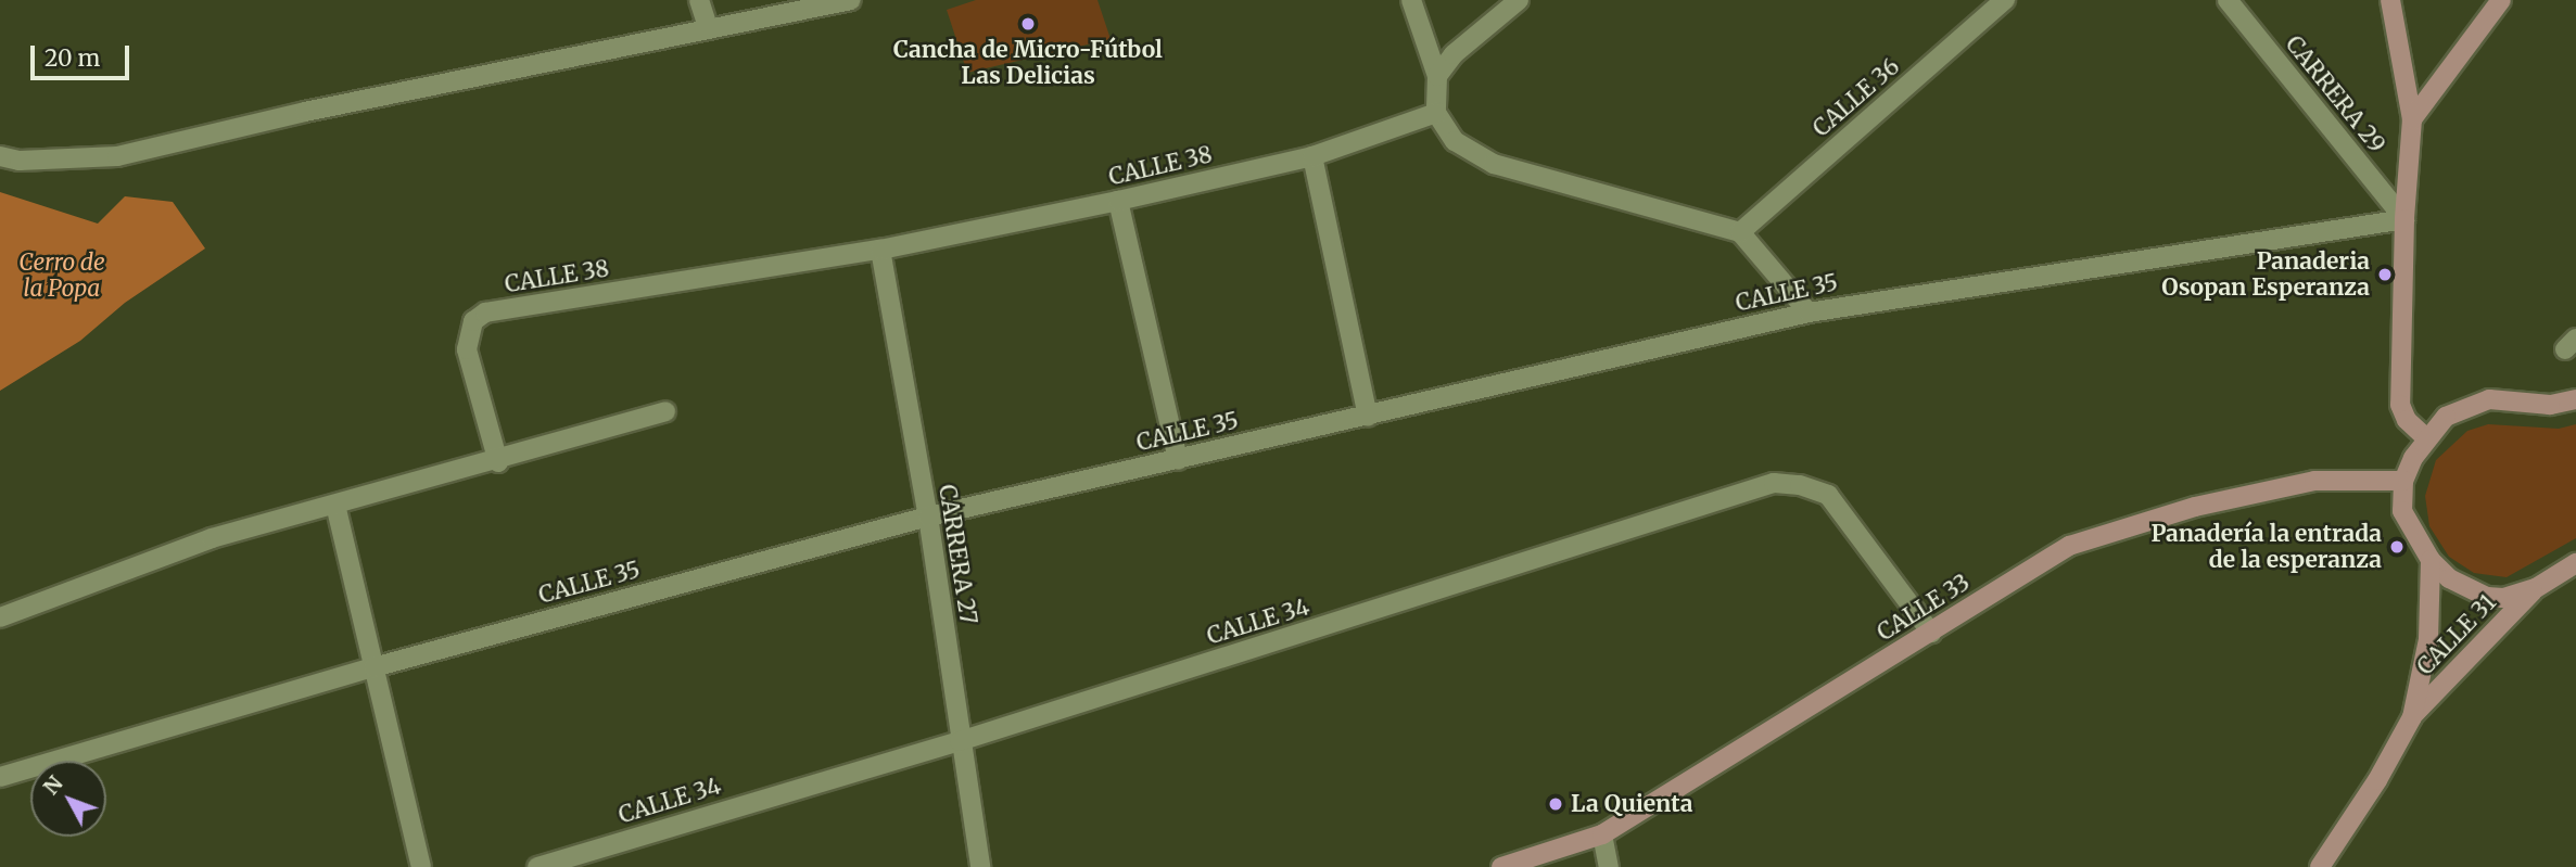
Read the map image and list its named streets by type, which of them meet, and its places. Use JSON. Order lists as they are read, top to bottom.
{
  "streets": {
    "street": [
      "CARRERA 29",
      "CALLE 36",
      "CALLE 38",
      "CALLE 35",
      "CARRERA 27",
      "CALLE 33",
      "CALLE 34",
      "CALLE 31"
    ]
  },
  "crossings": [
    ["CARRERA 29", "CALLE 35"],
    ["CALLE 38", "CARRERA 27"],
    ["CALLE 35", "CARRERA 27"],
    ["CARRERA 27", "CALLE 34"],
    ["CALLE 33", "CALLE 34"]
  ],
  "parks": ["Cerro de la Popa"],
  "places": [
    "Cancha de Micro-Fútbol Las Delicias",
    "Panaderia Osopan Esperanza",
    "Panadería la entrada de la esperanza",
    "La Quienta"
  ],
  "scale_bar": "20 m",
  "north": "top left"
}
